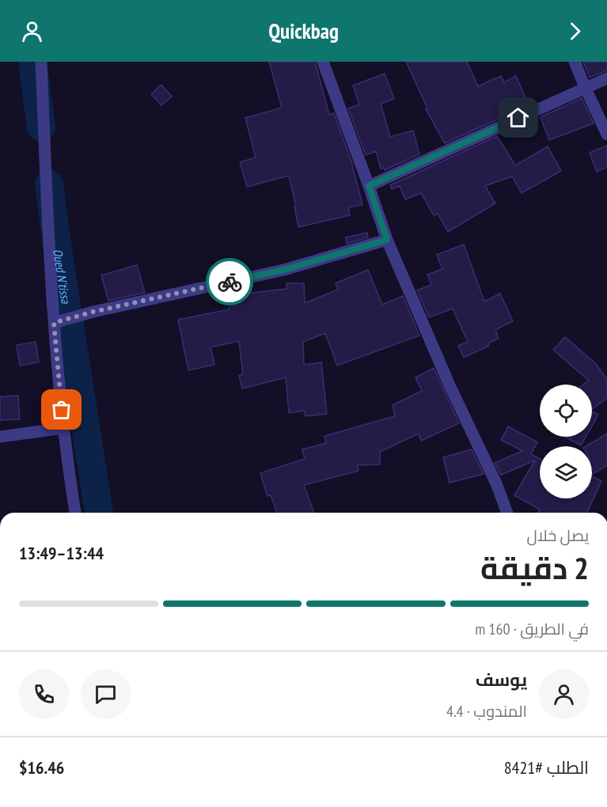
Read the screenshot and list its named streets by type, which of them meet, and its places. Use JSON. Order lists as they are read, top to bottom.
{
  "water": ["Oued N'tissa"],
  "page": {
    "header": "Quickbag",
    "heading": ["2 دقيقة", "يصل خلال", "13:44–13:49"],
    "panel": [
      "يوسف",
      "المندوب · 4.4",
      "الطلب #8421",
      "$16.46"
    ],
    "bar": "في الطريق · 160 m"
  }
}
